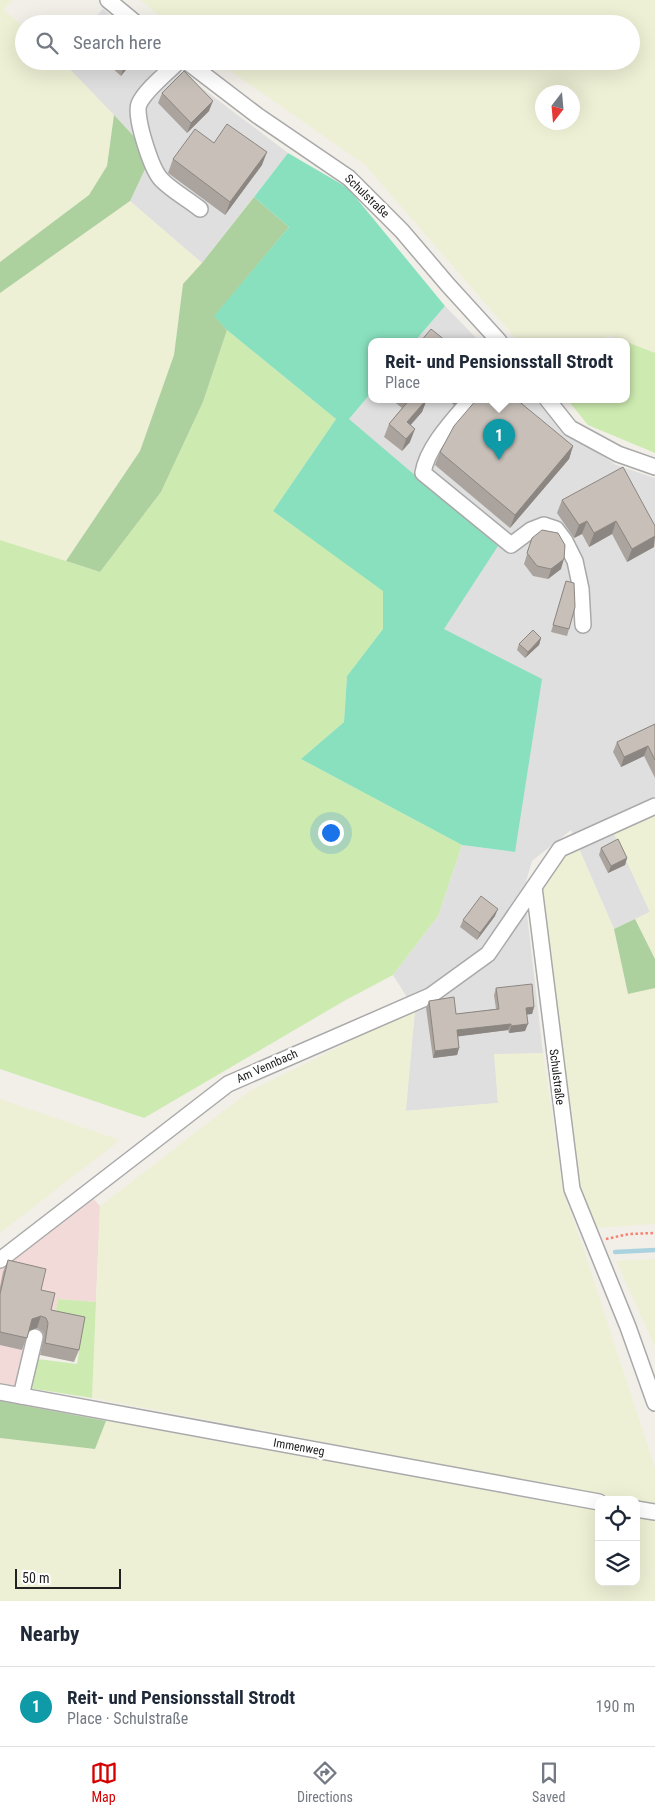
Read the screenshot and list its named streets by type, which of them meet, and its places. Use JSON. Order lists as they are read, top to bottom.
{
  "streets": {
    "street": ["Schulstraße", "Am Vennbach", "Immenweg"]
  },
  "crossings": [
    ["Schulstraße", "Am Vennbach"]
  ],
  "scale_bar": "50 m",
  "north": "bottom",
  "page": {
    "search": "Search here",
    "popup": ["Reit- und Pensionsstall Strodt", "Place"],
    "pins": "1",
    "scale": "50 m",
    "heading": "Nearby",
    "list": [
      {
        "mark": "1",
        "name": "Reit- und Pensionsstall Strodt",
        "note": "Place · Schulstraße",
        "value": "190 m"
      }
    ],
    "nav": ["Map", "Directions", "Saved"]
  }
}
